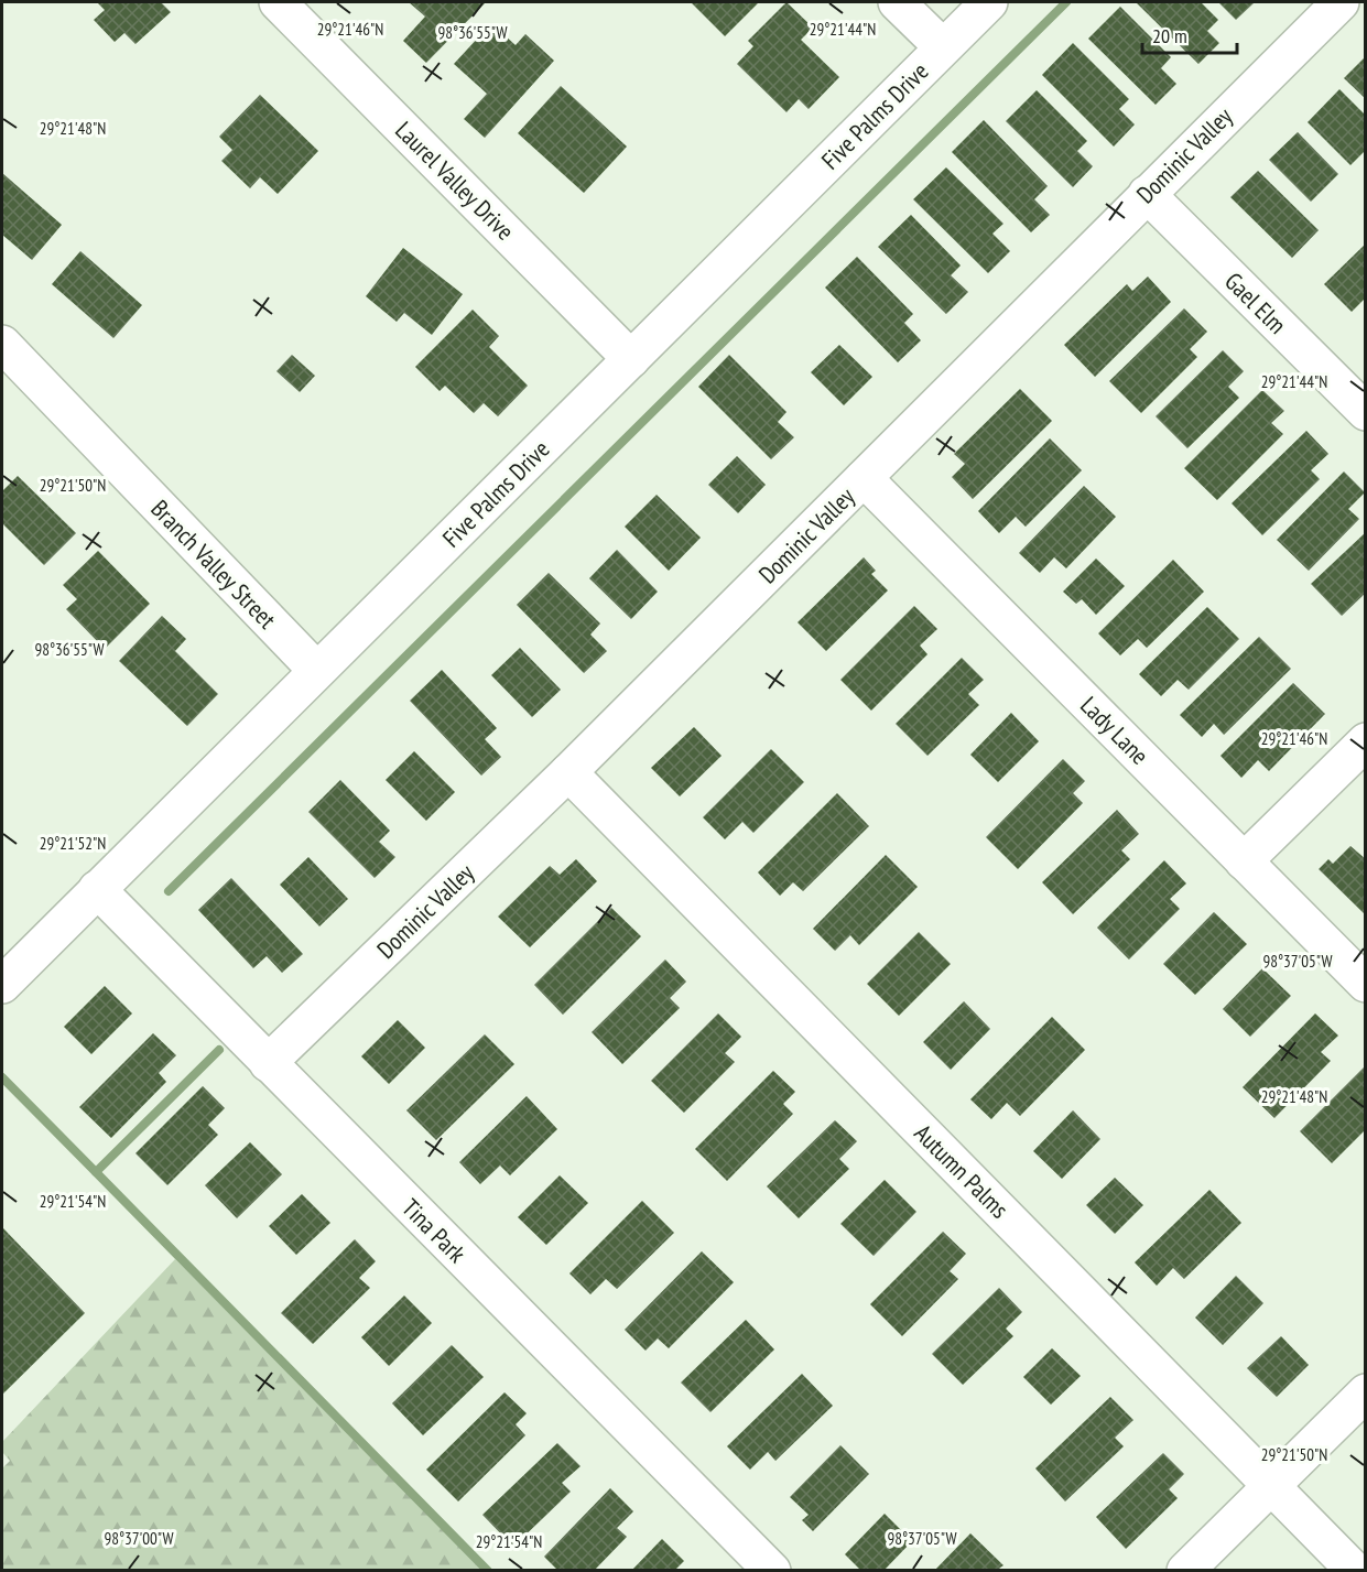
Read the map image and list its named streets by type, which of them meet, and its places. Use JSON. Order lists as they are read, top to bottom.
{
  "streets": {
    "street": [
      "Five Palms Drive",
      "Dominic Valley",
      "Laurel Valley Drive",
      "Gael Elm",
      "Branch Valley Street",
      "Lady Lane",
      "Autumn Palms",
      "Tina Park"
    ]
  },
  "crossings": [
    ["Five Palms Drive", "Laurel Valley Drive"],
    ["Five Palms Drive", "Branch Valley Street"],
    ["Five Palms Drive", "Tina Park"],
    ["Dominic Valley", "Gael Elm"],
    ["Dominic Valley", "Lady Lane"],
    ["Dominic Valley", "Autumn Palms"],
    ["Dominic Valley", "Tina Park"]
  ],
  "scale_bar": "20 m",
  "coordinates": [
    "29°21'44\"N",
    "29°21'46\"N",
    "98°36'55\"W",
    "29°21'48\"N",
    "29°21'50\"N",
    "29°21'52\"N",
    "98°37'05\"W",
    "29°21'54\"N",
    "98°37'00\"W"
  ]
}
